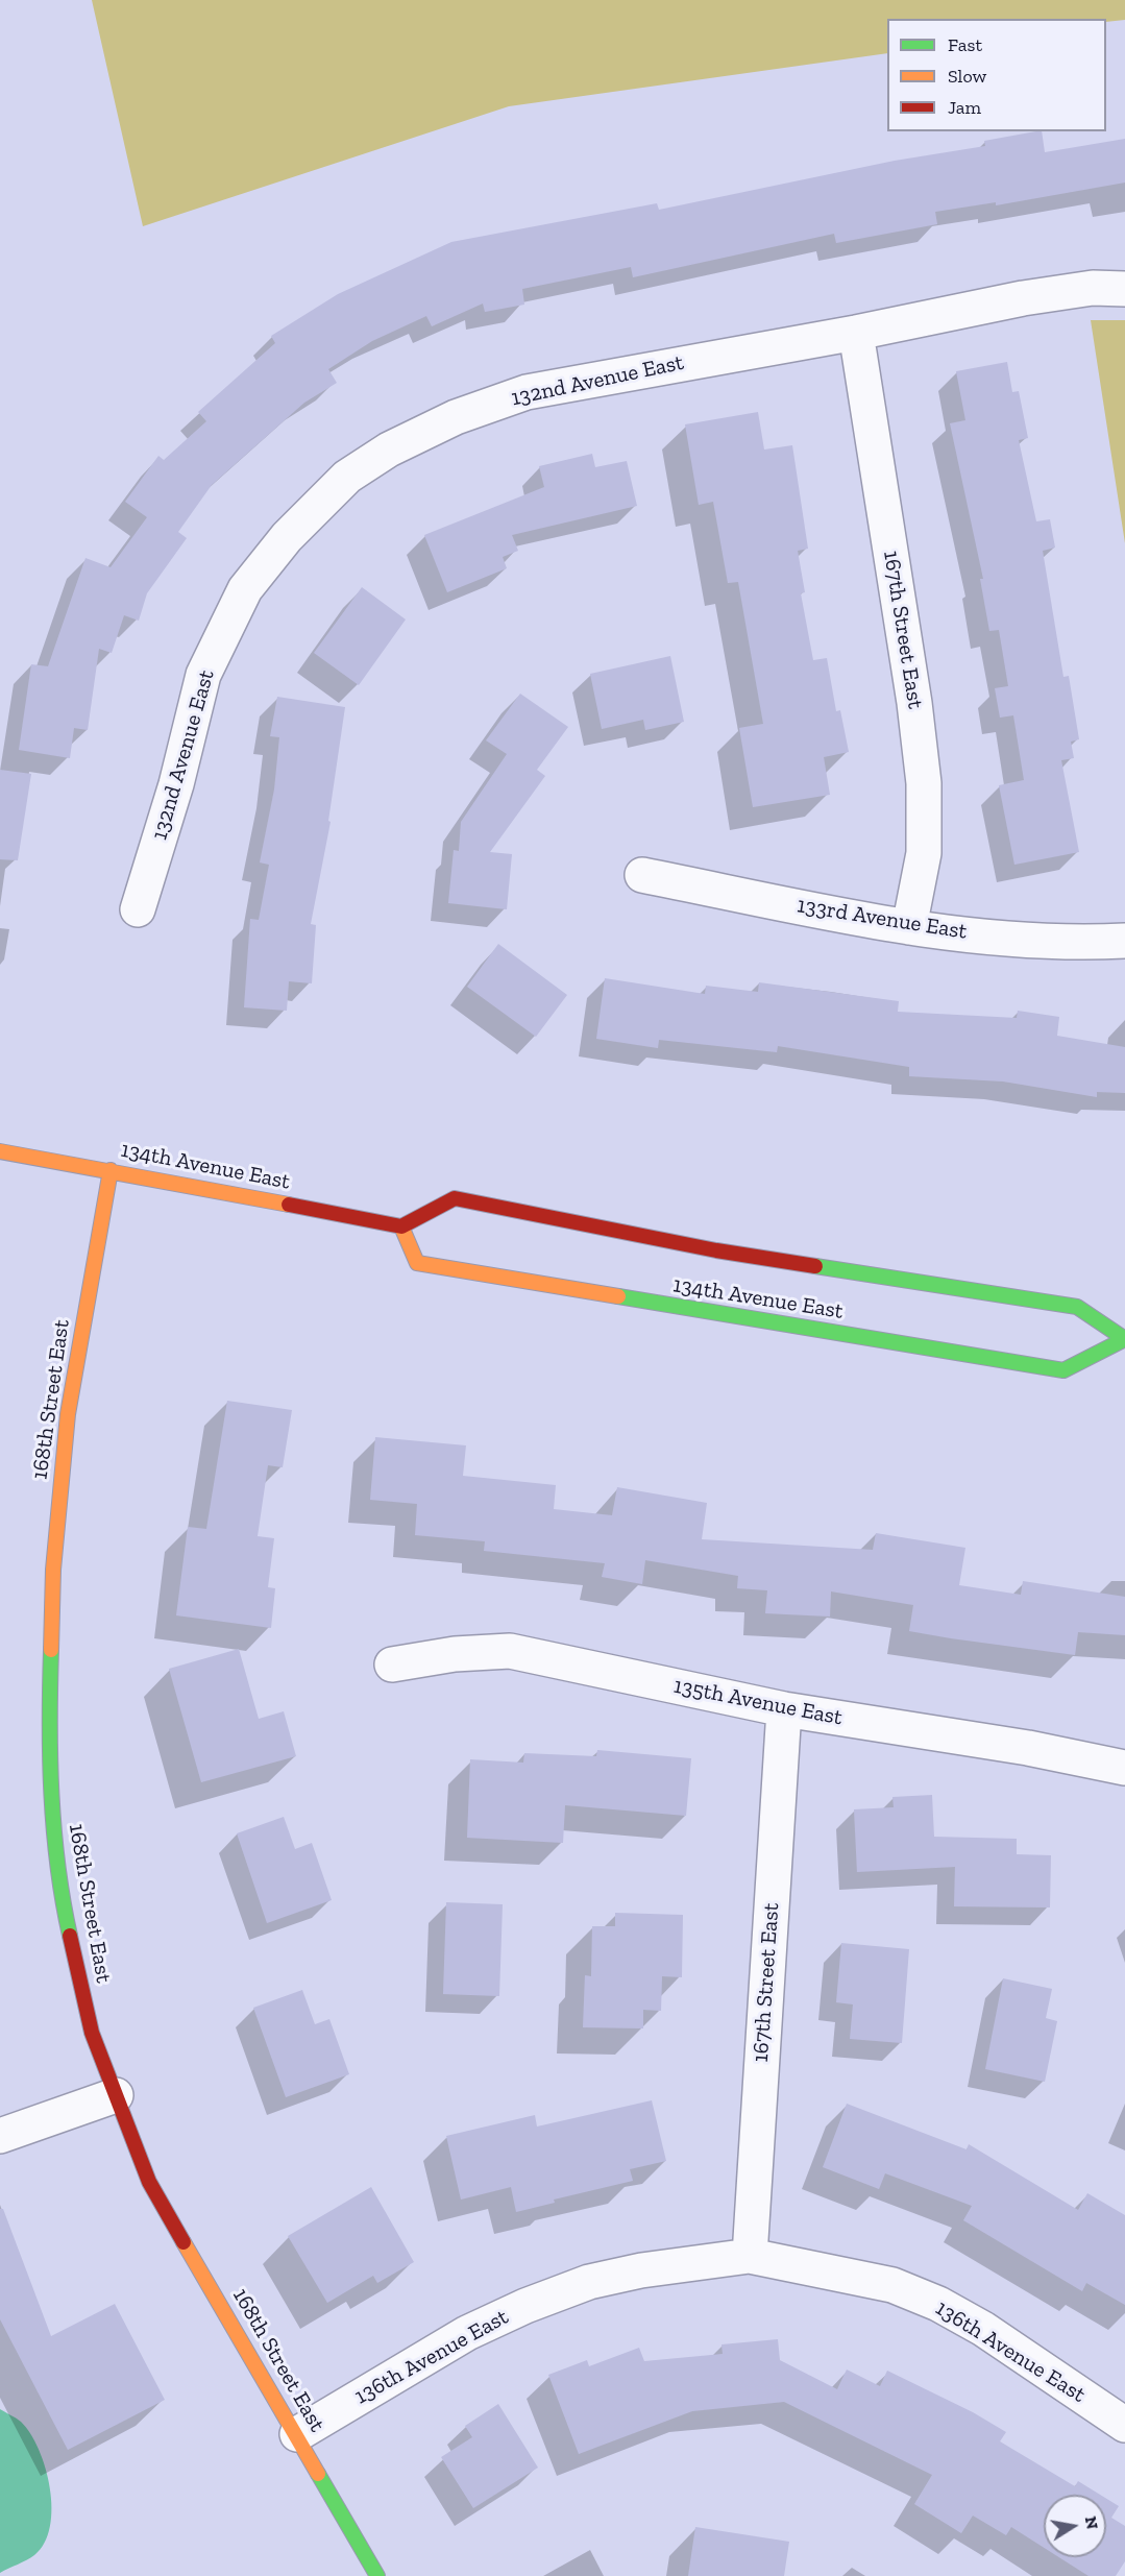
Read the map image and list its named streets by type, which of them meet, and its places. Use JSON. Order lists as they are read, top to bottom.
{
  "streets": {
    "street": [
      "132nd Avenue East",
      "167th Street East",
      "133rd Avenue East",
      "134th Avenue East",
      "168th Street East",
      "135th Avenue East",
      "136th Avenue East"
    ]
  },
  "crossings": [
    ["132nd Avenue East", "167th Street East"],
    ["167th Street East", "133rd Avenue East"],
    ["167th Street East", "135th Avenue East"],
    ["167th Street East", "136th Avenue East"],
    ["134th Avenue East", "168th Street East"],
    ["168th Street East", "136th Avenue East"]
  ],
  "legend": ["Fast", "Slow", "Jam"],
  "north": "right"
}
